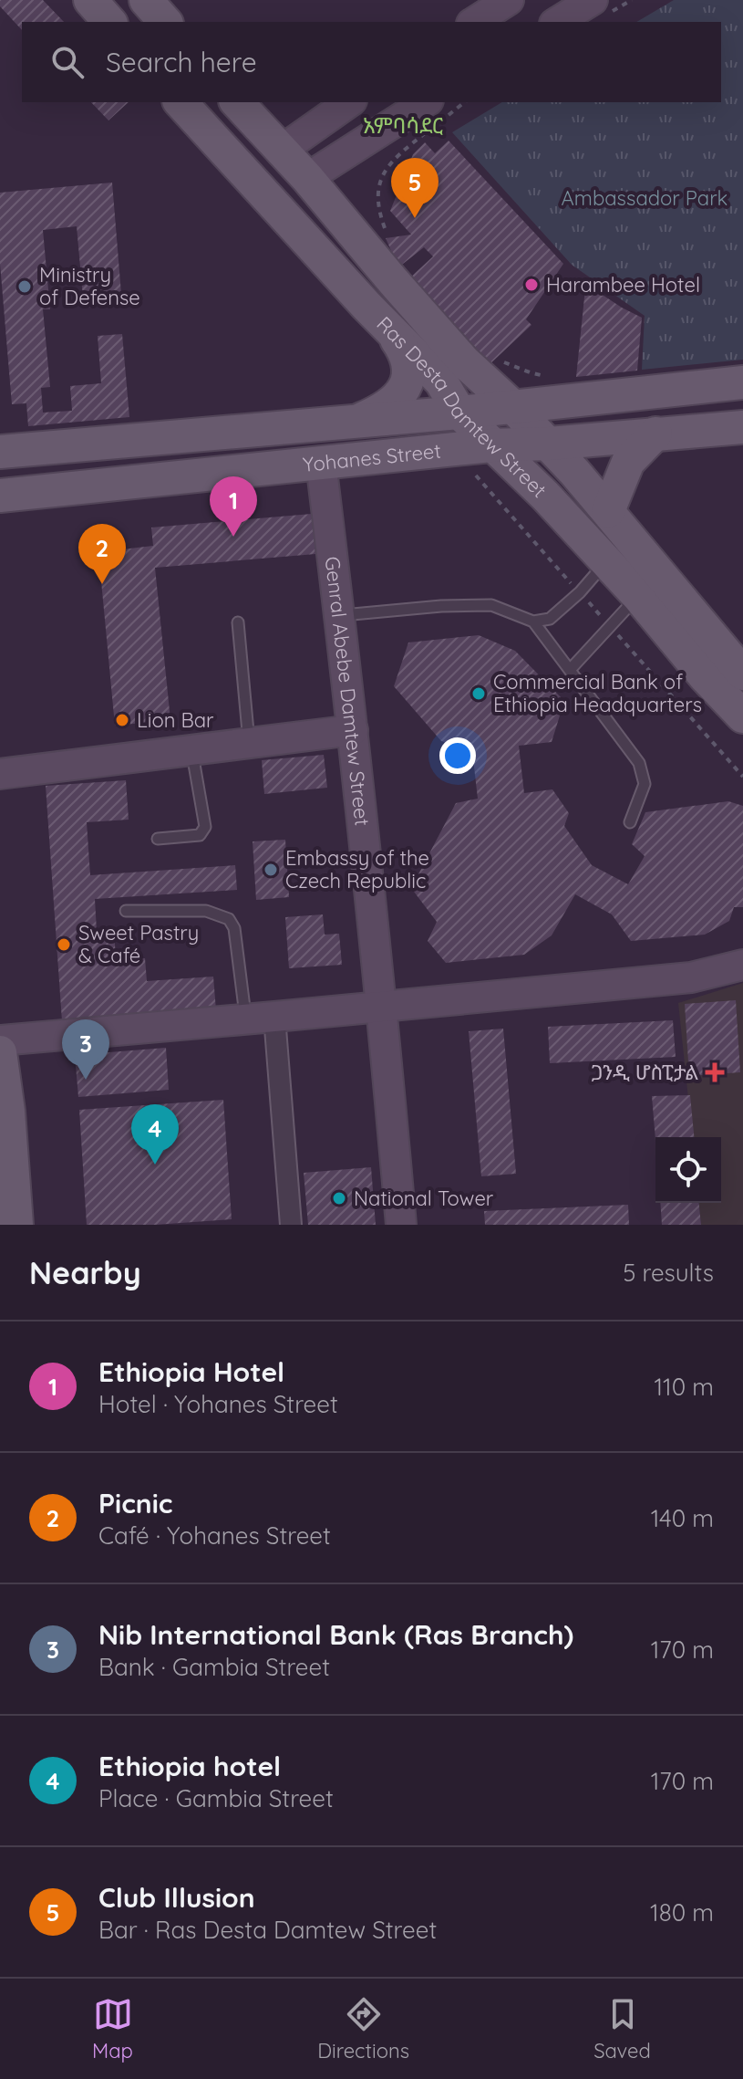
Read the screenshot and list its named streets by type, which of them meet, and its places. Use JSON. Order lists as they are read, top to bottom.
{
  "streets": {
    "main road": ["Ras Desta Damtew Street", "Yohanes Street", "Genral Abebe Damtew Street"]
  },
  "crossings": [
    ["Ras Desta Damtew Street", "Yohanes Street"],
    ["Yohanes Street", "Genral Abebe Damtew Street"]
  ],
  "districts": ["አምባሳደር"],
  "parks": ["Ambassador Park"],
  "places": {
    "other": [
      "Harambee Hotel",
      "Ministry of Defense",
      "Commercial Bank of Ethiopia Headquarters",
      "Lion Bar",
      "Embassy of the Czech Republic",
      "Sweet Pastry & Café",
      "National Tower"
    ],
    "health": ["ጋንዲ ሆስፒታል"]
  },
  "page": {
    "search": "Search here",
    "pins": [
      "5",
      "1",
      "2",
      "3",
      "4"
    ],
    "heading": ["Nearby", "5 results"],
    "list": [
      {
        "mark": "1",
        "name": "Ethiopia Hotel",
        "note": "Hotel · Yohanes Street",
        "value": "110 m"
      },
      {
        "mark": "2",
        "name": "Picnic",
        "note": "Café · Yohanes Street",
        "value": "140 m"
      },
      {
        "mark": "3",
        "name": "Nib International Bank (Ras Branch)",
        "note": "Bank · Gambia Street",
        "value": "170 m"
      },
      {
        "mark": "4",
        "name": "Ethiopia hotel",
        "note": "Place · Gambia Street",
        "value": "170 m"
      },
      {
        "mark": "5",
        "name": "Club Illusion",
        "note": "Bar · Ras Desta Damtew Street",
        "value": "180 m"
      }
    ],
    "nav": ["Map", "Directions", "Saved"]
  }
}
